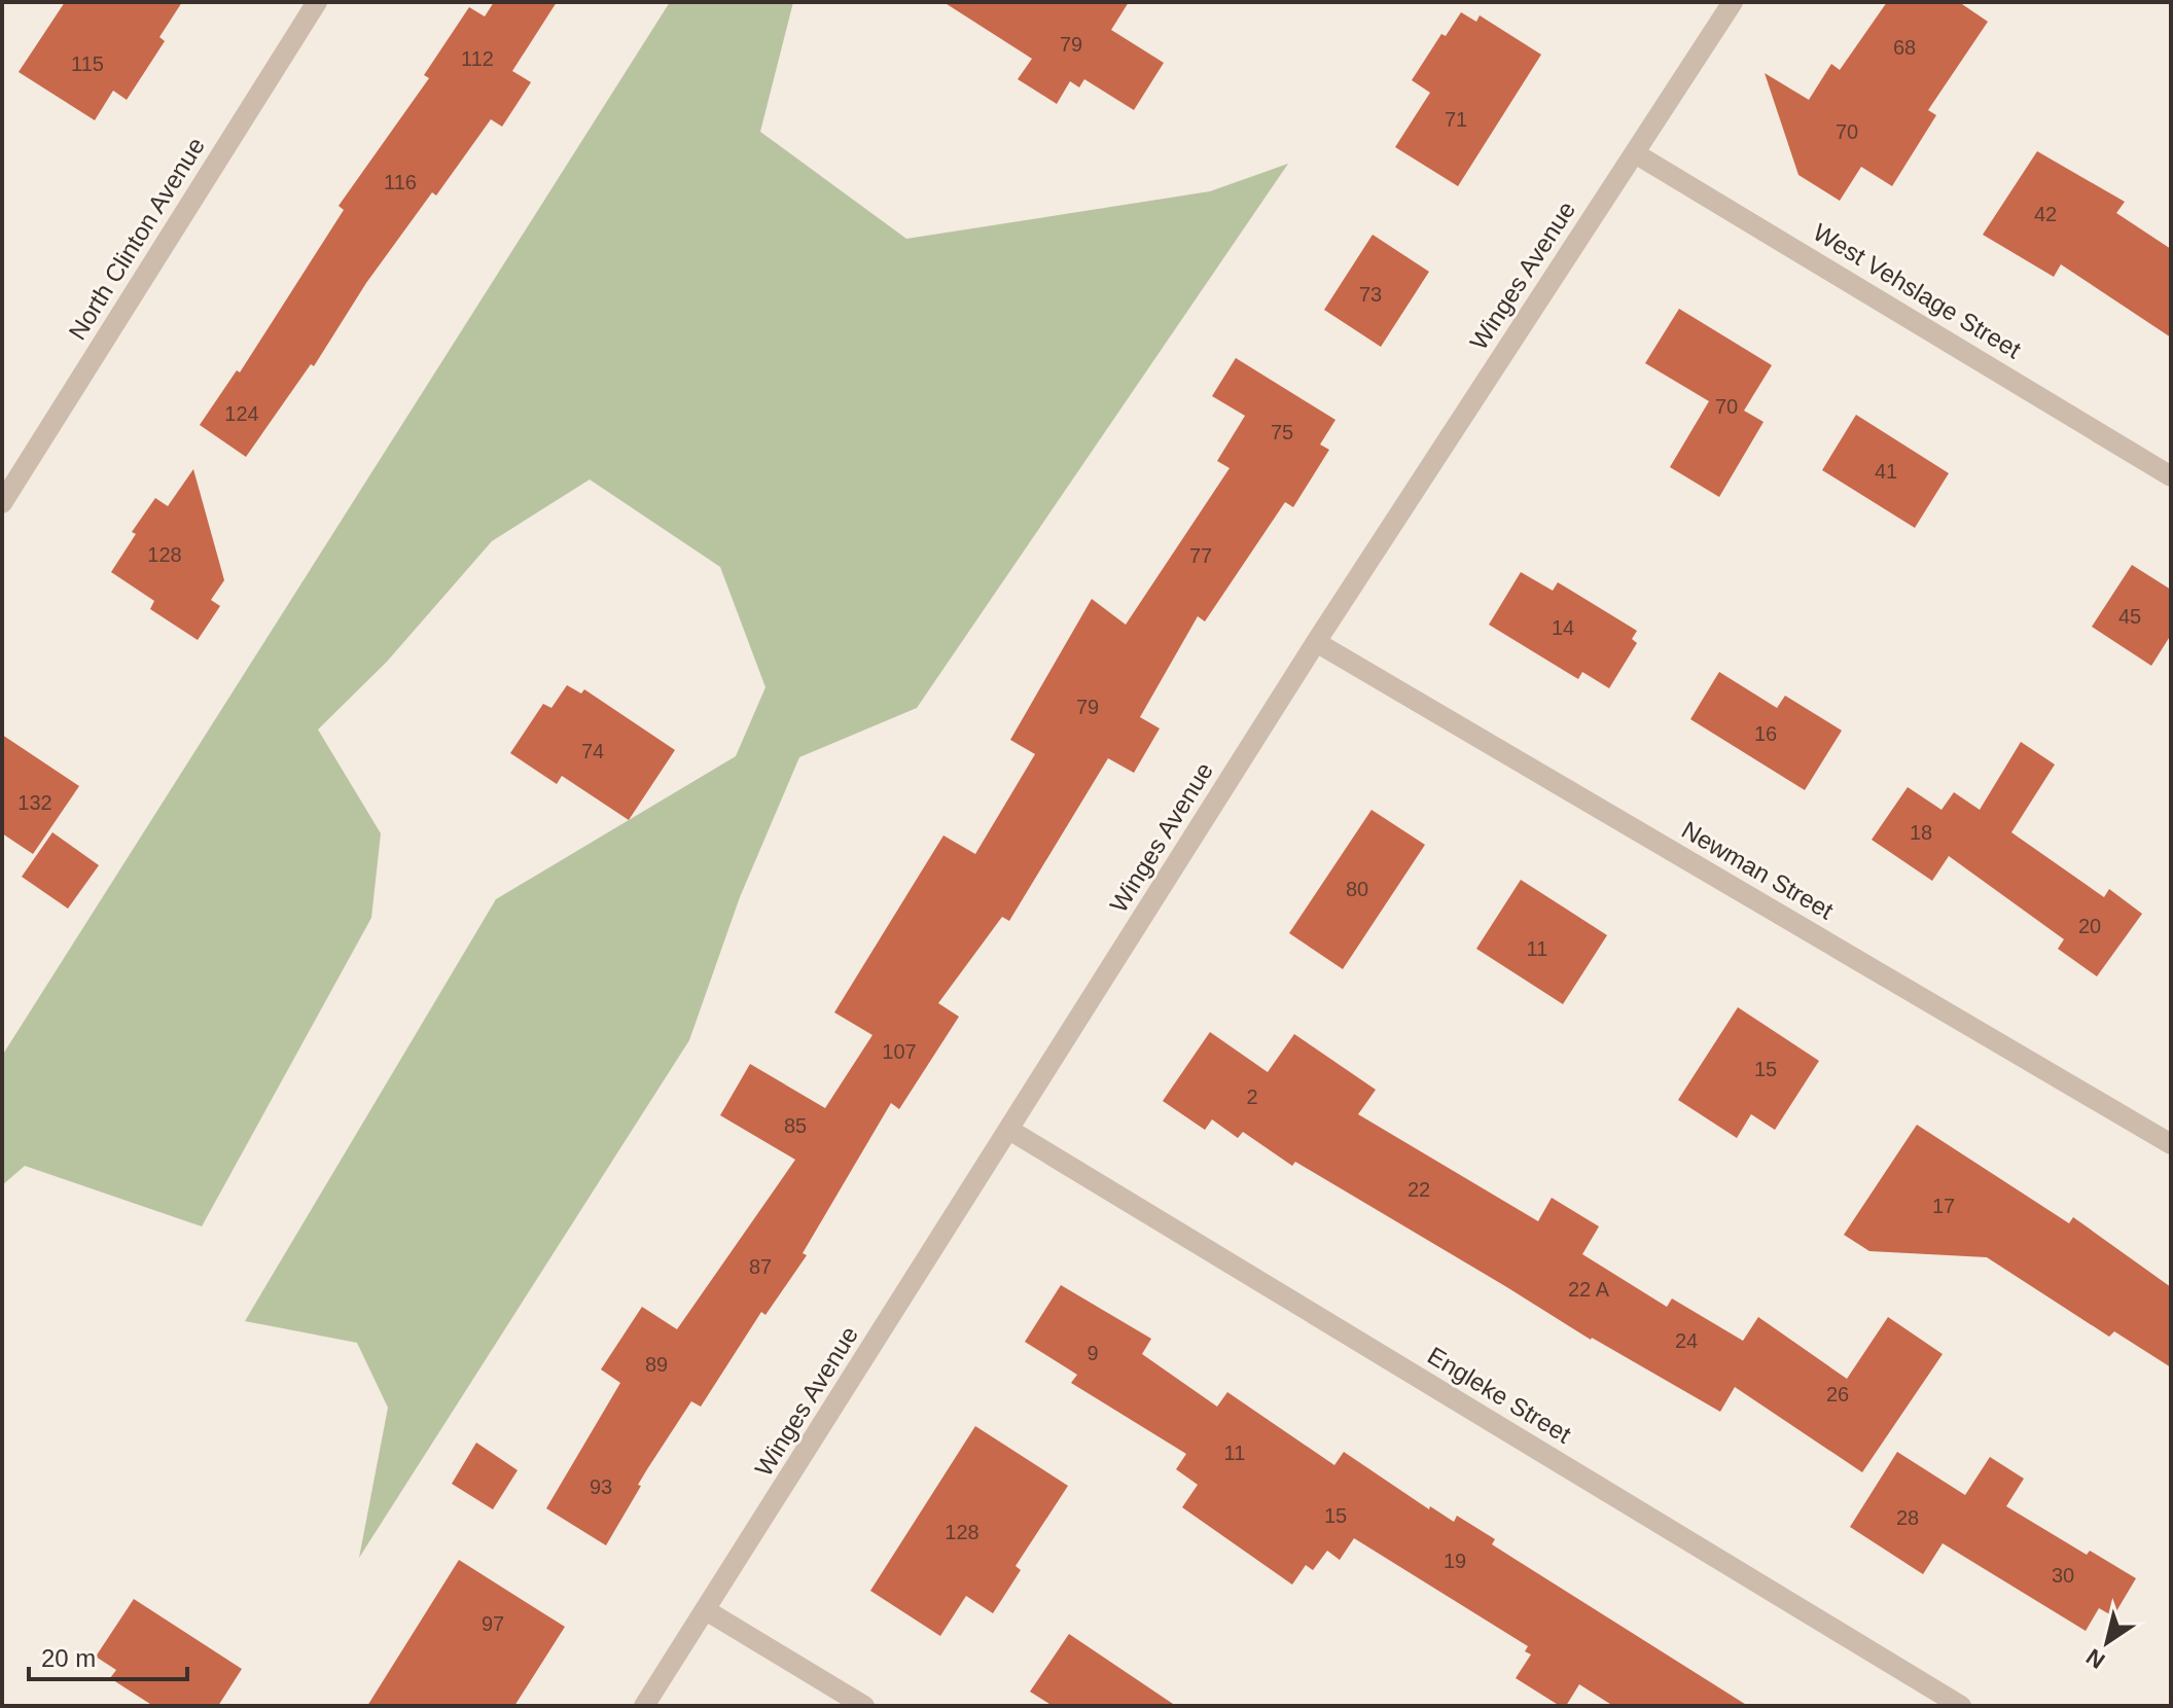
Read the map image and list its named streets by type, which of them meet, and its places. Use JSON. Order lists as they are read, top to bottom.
{
  "streets": {
    "street": [
      "North Clinton Avenue",
      "Winges Avenue",
      "West Vehslage Street",
      "Newman Street",
      "Engleke Street"
    ]
  },
  "crossings": [
    ["Winges Avenue", "West Vehslage Street"],
    ["Winges Avenue", "Newman Street"],
    ["Winges Avenue", "Engleke Street"]
  ],
  "house_numbers": [
    "79",
    "68",
    "112",
    "115",
    "71",
    "70",
    "116",
    "42",
    "73",
    "70",
    "124",
    "75",
    "41",
    "128",
    "77",
    "45",
    "14",
    "79",
    "16",
    "74",
    "132",
    "18",
    "80",
    "20",
    "11",
    "107",
    "15",
    "2",
    "85",
    "22",
    "17",
    "87",
    "22 A",
    "24",
    "9",
    "89",
    "26",
    "11",
    "93",
    "15",
    "28",
    "128",
    "19",
    "30",
    "97"
  ],
  "scale_bar": "20 m",
  "north": "bottom left"
}
